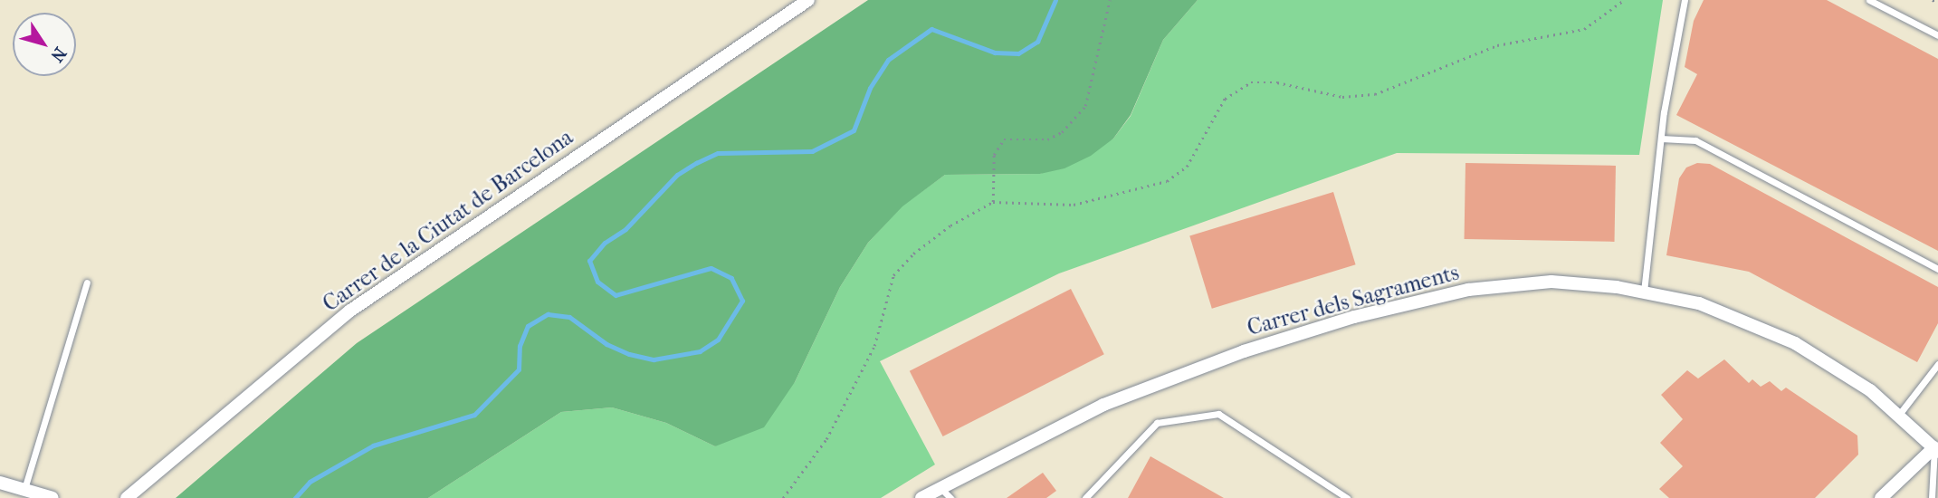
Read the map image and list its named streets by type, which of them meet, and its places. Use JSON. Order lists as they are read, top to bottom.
{
  "streets": {
    "street": ["Carrer de la Ciutat de Barcelona", "Carrer dels Sagraments"]
  },
  "north": "bottom right"
}
